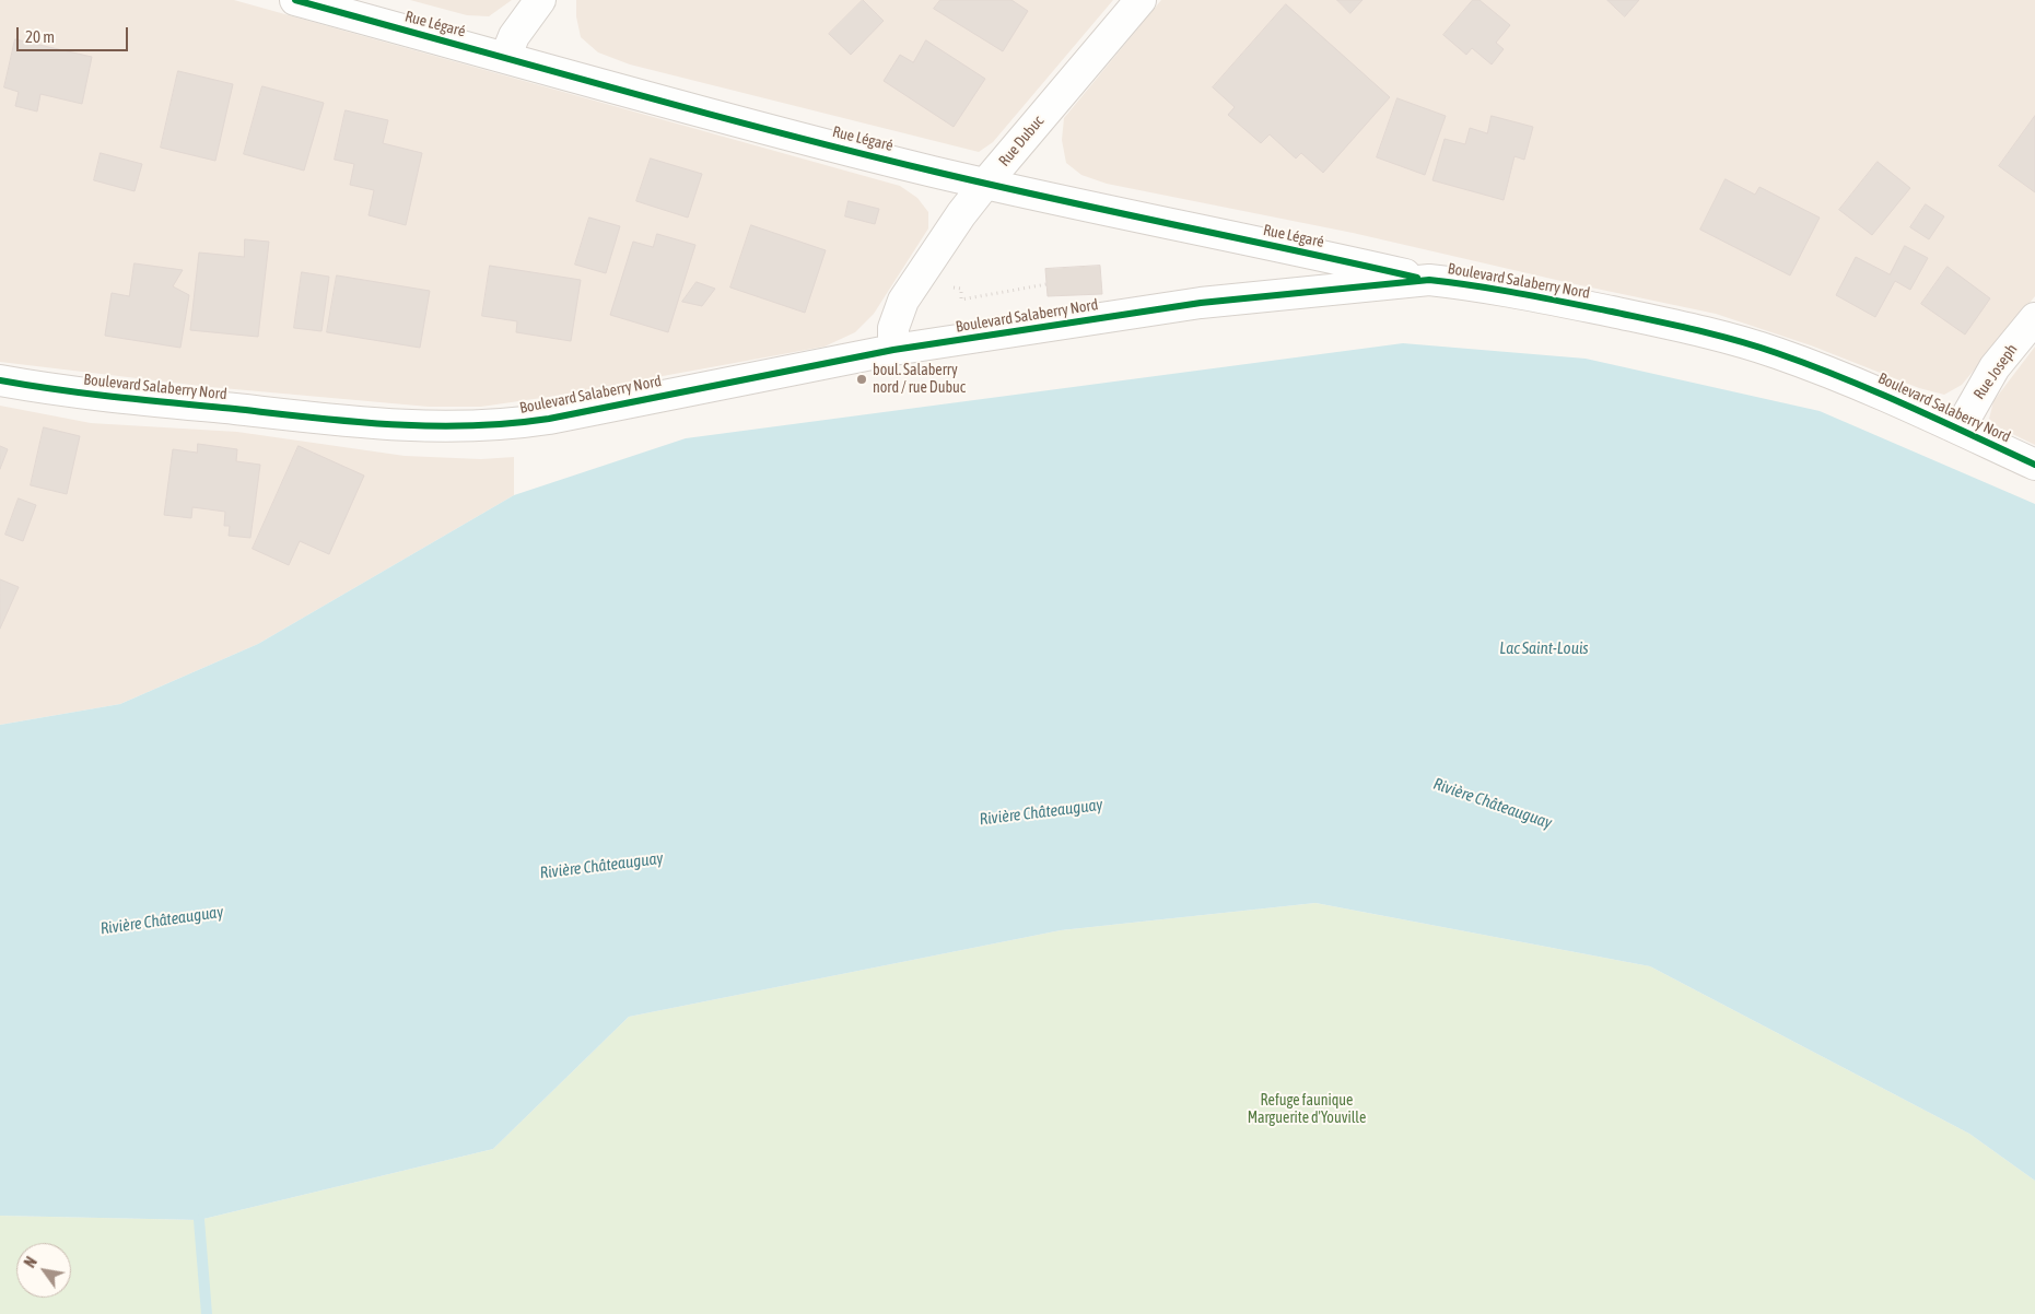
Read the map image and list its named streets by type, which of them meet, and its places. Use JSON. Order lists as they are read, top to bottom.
{
  "streets": {
    "street": [
      "Rue Légaré",
      "Rue Dubuc",
      "Boulevard Salaberry Nord",
      "Rue Joseph"
    ]
  },
  "crossings": [
    ["Rue Légaré", "Rue Dubuc"],
    ["Rue Légaré", "Boulevard Salaberry Nord"],
    ["Rue Dubuc", "Boulevard Salaberry Nord"],
    ["Boulevard Salaberry Nord", "Rue Joseph"]
  ],
  "water": ["Lac Saint-Louis", "Rivière Châteauguay"],
  "parks": ["Refuge faunique Marguerite d'Youville"],
  "places": ["boul. Salaberry nord / rue Dubuc"],
  "scale_bar": "20 m",
  "north": "top left"
}
